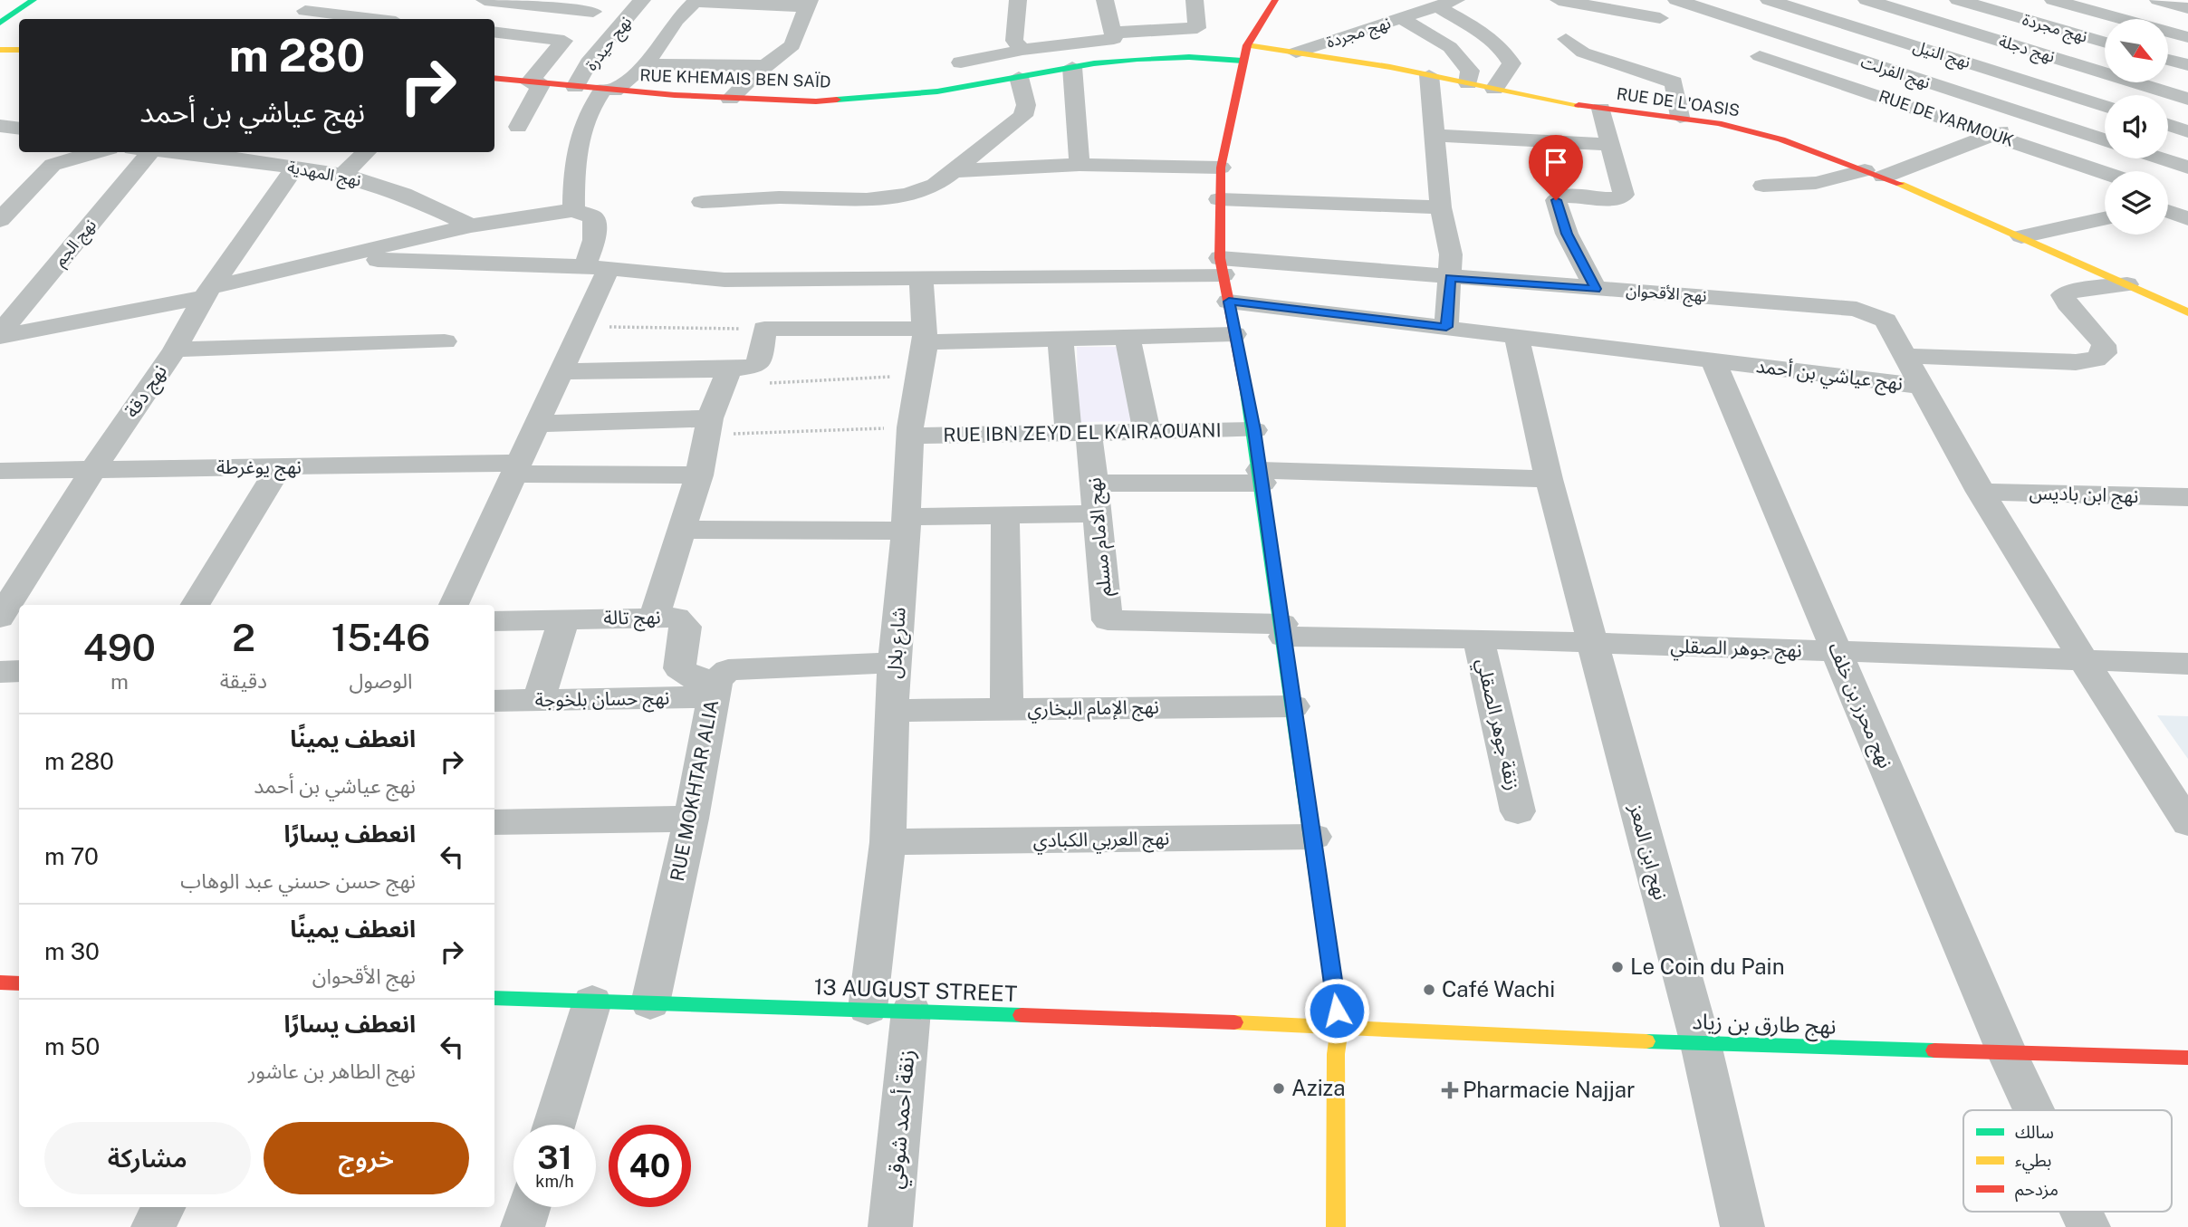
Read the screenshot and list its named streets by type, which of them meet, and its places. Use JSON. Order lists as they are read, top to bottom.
{
  "streets": {
    "street": [
      "نهج مجردة",
      "نهج حيدرة",
      "نهج دجلة",
      "نهج النيل",
      "نهج الفرلت",
      "RUE KHEMAIS BEN SAÏD",
      "RUE DE L'OASIS",
      "RUE DE YARMOUK",
      "نهج المهدية",
      "نهج الجم",
      "نهج الأقحوان",
      "نهج عياشي بن أحمد",
      "نهج دقة",
      "RUE IBN ZEYD EL KAIRAOUANI",
      "نهج يوغرطة",
      "نهج ابن باديس",
      "نهج الامام مسلم",
      "نهج تالة",
      "شارع بلال",
      "نهج جوهر الصقلي",
      "نهج حسان بلخوجة",
      "نهج محرز بن خلف",
      "نهج الإمام البخاري",
      "زنقة جوهر الصقلي",
      "RUE MOKHTAR ALIA",
      "نهج العربي الكبادي",
      "نهج ابن المعز",
      "13 AUGUST STREET",
      "نهج طارق بن زياد",
      "زنقة أحمد شوقي"
    ]
  },
  "crossings": [
    ["نهج مجردة", "RUE DE L'OASIS"],
    ["نهج حيدرة", "RUE KHEMAIS BEN SAÏD"],
    ["نهج المهدية", "نهج دقة"],
    ["نهج الأقحوان", "نهج عياشي بن أحمد"],
    ["نهج عياشي بن أحمد", "نهج ابن باديس"],
    ["نهج عياشي بن أحمد", "نهج جوهر الصقلي"],
    ["نهج عياشي بن أحمد", "نهج محرز بن خلف"],
    ["نهج عياشي بن أحمد", "نهج ابن المعز"],
    ["نهج دقة", "نهج يوغرطة"],
    ["RUE IBN ZEYD EL KAIRAOUANI", "نهج الامام مسلم"],
    ["RUE IBN ZEYD EL KAIRAOUANI", "شارع بلال"],
    ["نهج الامام مسلم", "نهج جوهر الصقلي"],
    ["نهج تالة", "نهج حسان بلخوجة"],
    ["نهج تالة", "RUE MOKHTAR ALIA"],
    ["شارع بلال", "نهج الإمام البخاري"],
    ["شارع بلال", "RUE MOKHTAR ALIA"],
    ["شارع بلال", "نهج العربي الكبادي"],
    ["شارع بلال", "13 AUGUST STREET"],
    ["نهج جوهر الصقلي", "نهج محرز بن خلف"],
    ["نهج جوهر الصقلي", "زنقة جوهر الصقلي"],
    ["نهج جوهر الصقلي", "نهج ابن المعز"],
    ["نهج حسان بلخوجة", "RUE MOKHTAR ALIA"],
    ["نهج محرز بن خلف", "نهج طارق بن زياد"],
    ["RUE MOKHTAR ALIA", "13 AUGUST STREET"],
    ["نهج ابن المعز", "نهج طارق بن زياد"],
    ["13 AUGUST STREET", "نهج طارق بن زياد"],
    ["13 AUGUST STREET", "زنقة أحمد شوقي"]
  ],
  "places": {
    "other": ["Le Coin du Pain", "Café Wachi", "Aziza"],
    "health": ["Pharmacie Najjar"]
  },
  "legend": ["سالك", "بطيء", "مزدحم"],
  "north": "bottom right",
  "page": {
    "turn": ["280 m", "نهج عياشي بن أحمد"],
    "eta": [
      "15:46",
      "الوصول",
      "2",
      "دقيقة",
      "490",
      "m"
    ],
    "list": [
      {
        "name": "انعطف يمينًا",
        "note": "نهج عياشي بن أحمد",
        "value": "280 m"
      },
      {
        "name": "انعطف يسارًا",
        "note": "نهج حسن حسني عبد الوهاب",
        "value": "70 m"
      },
      {
        "name": "انعطف يمينًا",
        "note": "نهج الأقحوان",
        "value": "30 m"
      },
      {
        "name": "انعطف يسارًا",
        "note": "نهج الطاهر بن عاشور",
        "value": "50 m"
      }
    ],
    "buttons": ["خروج", "مشاركة"],
    "speed": "31 km/h",
    "limit": "40"
  }
}
